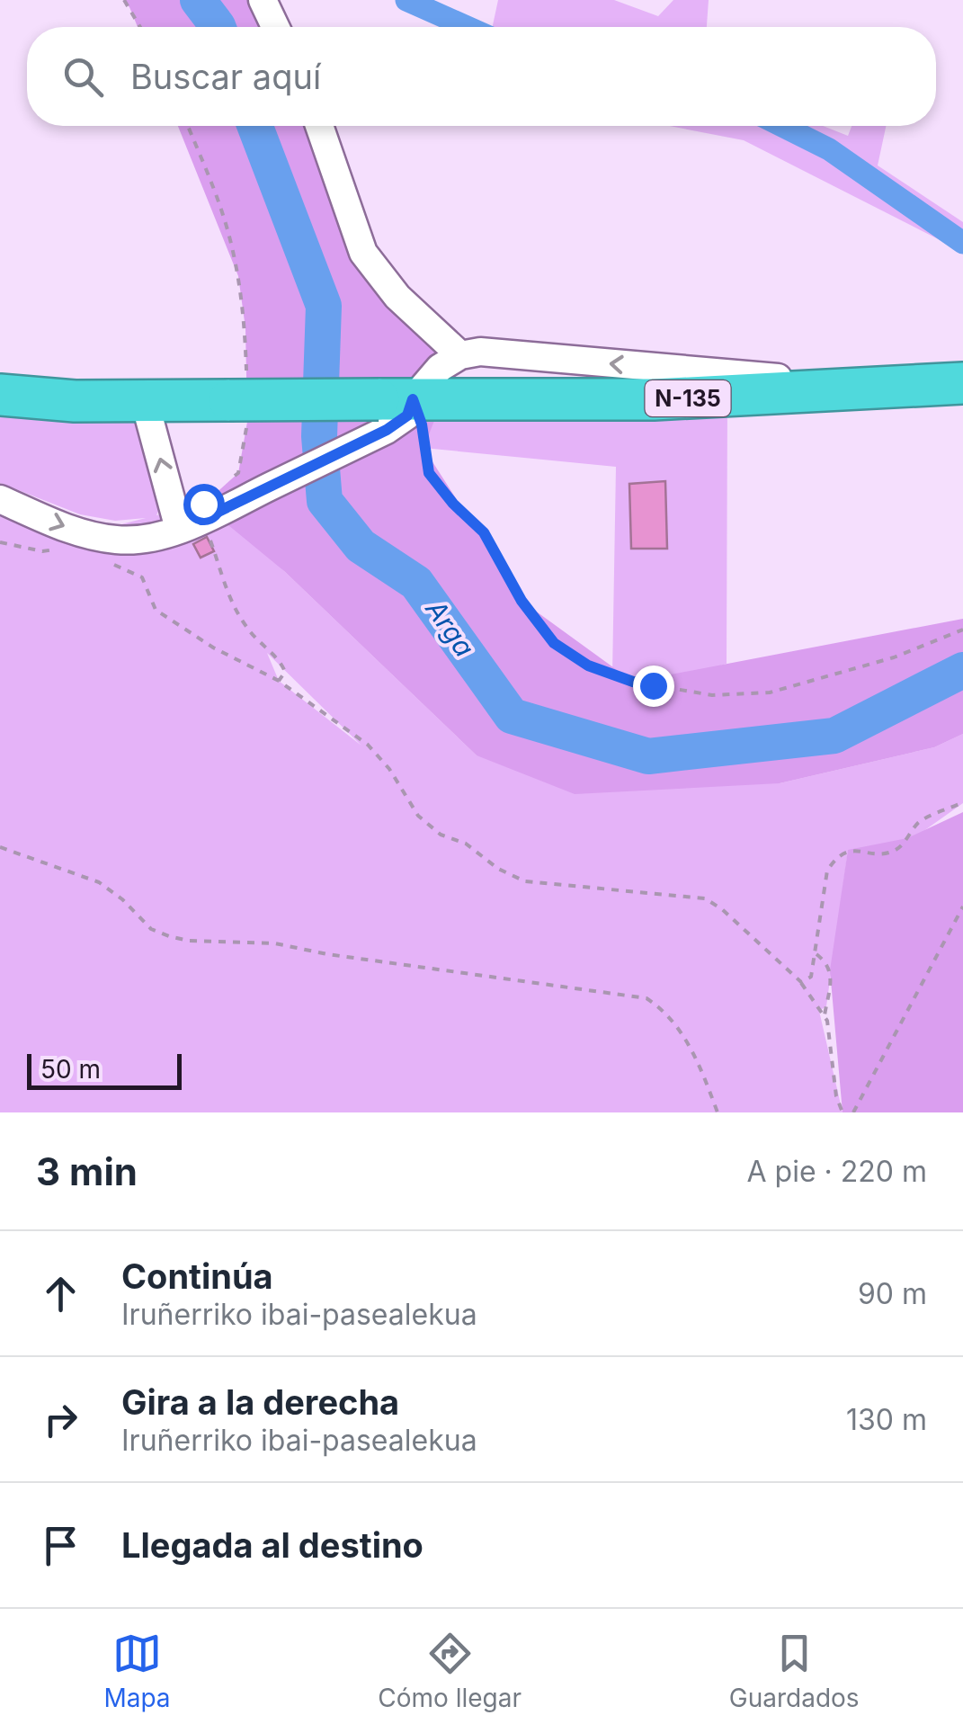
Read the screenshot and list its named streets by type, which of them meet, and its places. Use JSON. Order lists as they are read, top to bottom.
{
  "streets": {
    "highway": ["N-135"]
  },
  "water": ["Arga"],
  "scale_bar": "50 m",
  "page": {
    "search": "Buscar aquí",
    "scale": "50 m",
    "heading": ["3 min", "A pie · 220 m"],
    "list": [
      ["Continúa", "Iruñerriko ibai-pasealekua", "90 m"],
      ["Gira a la derecha", "Iruñerriko ibai-pasealekua", "130 m"],
      "Llegada al destino"
    ],
    "nav": ["Mapa", "Cómo llegar", "Guardados"]
  }
}
